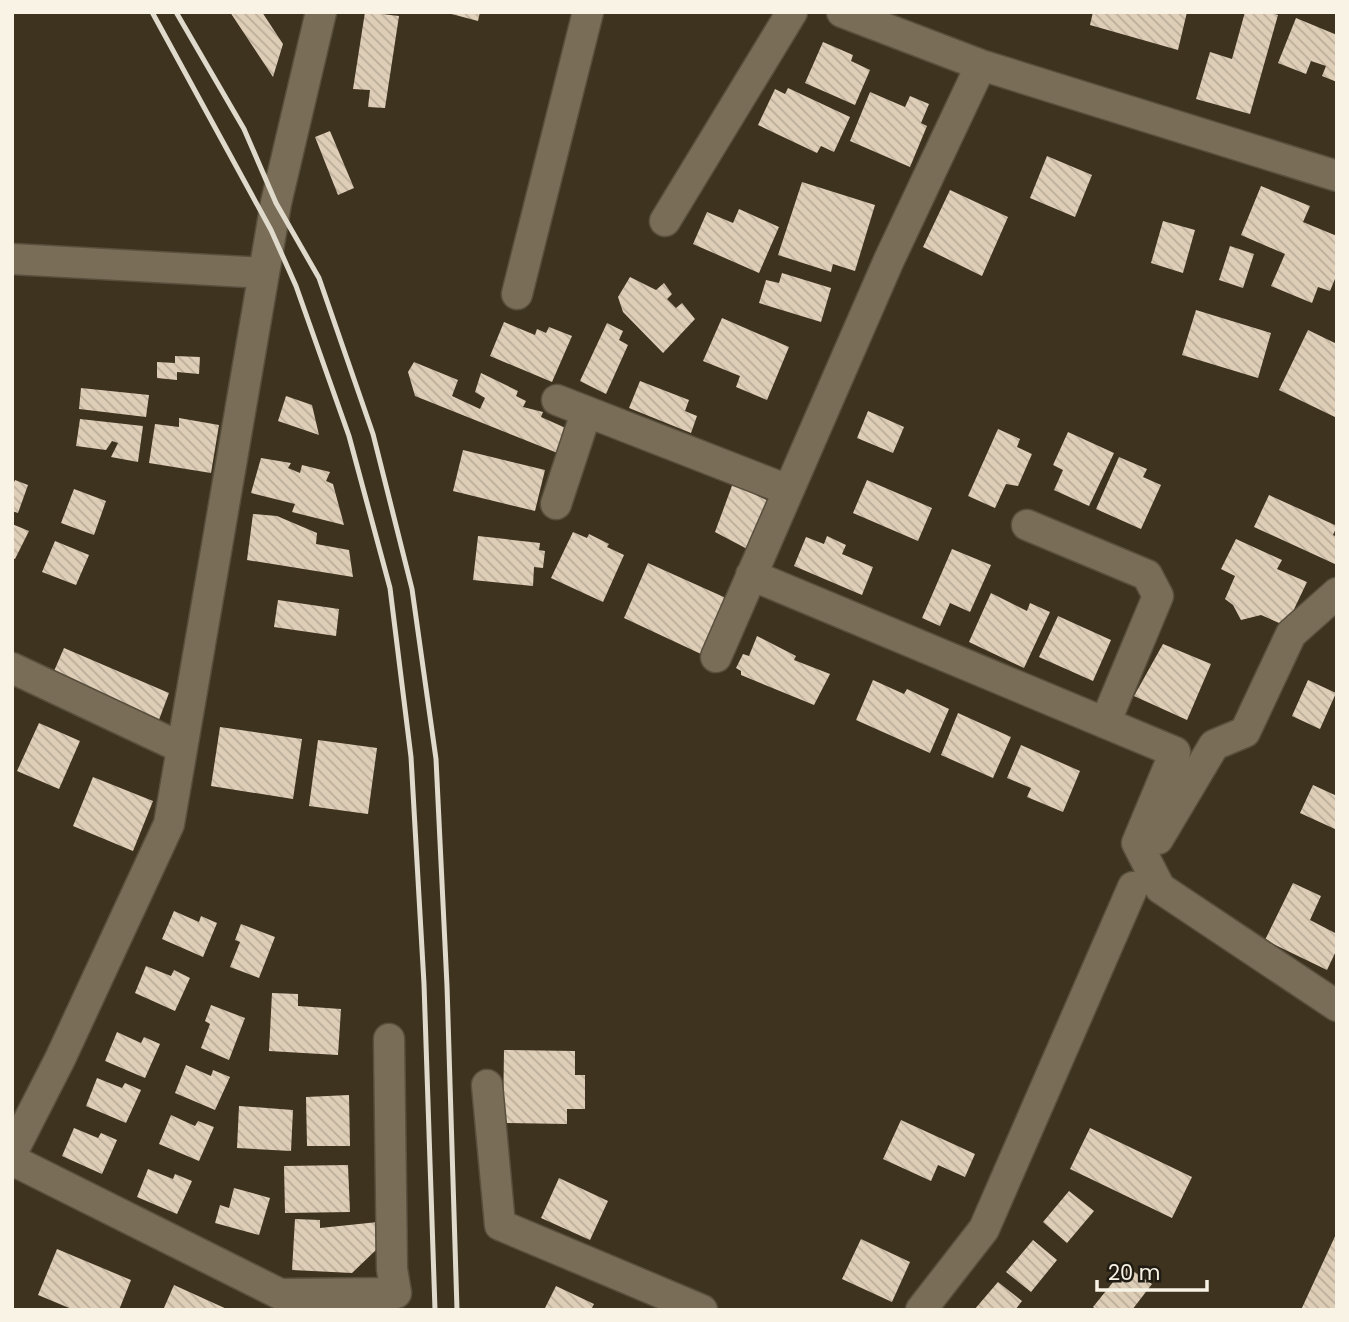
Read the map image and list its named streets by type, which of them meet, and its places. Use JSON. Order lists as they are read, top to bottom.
{
  "scale_bar": "20 m"
}
